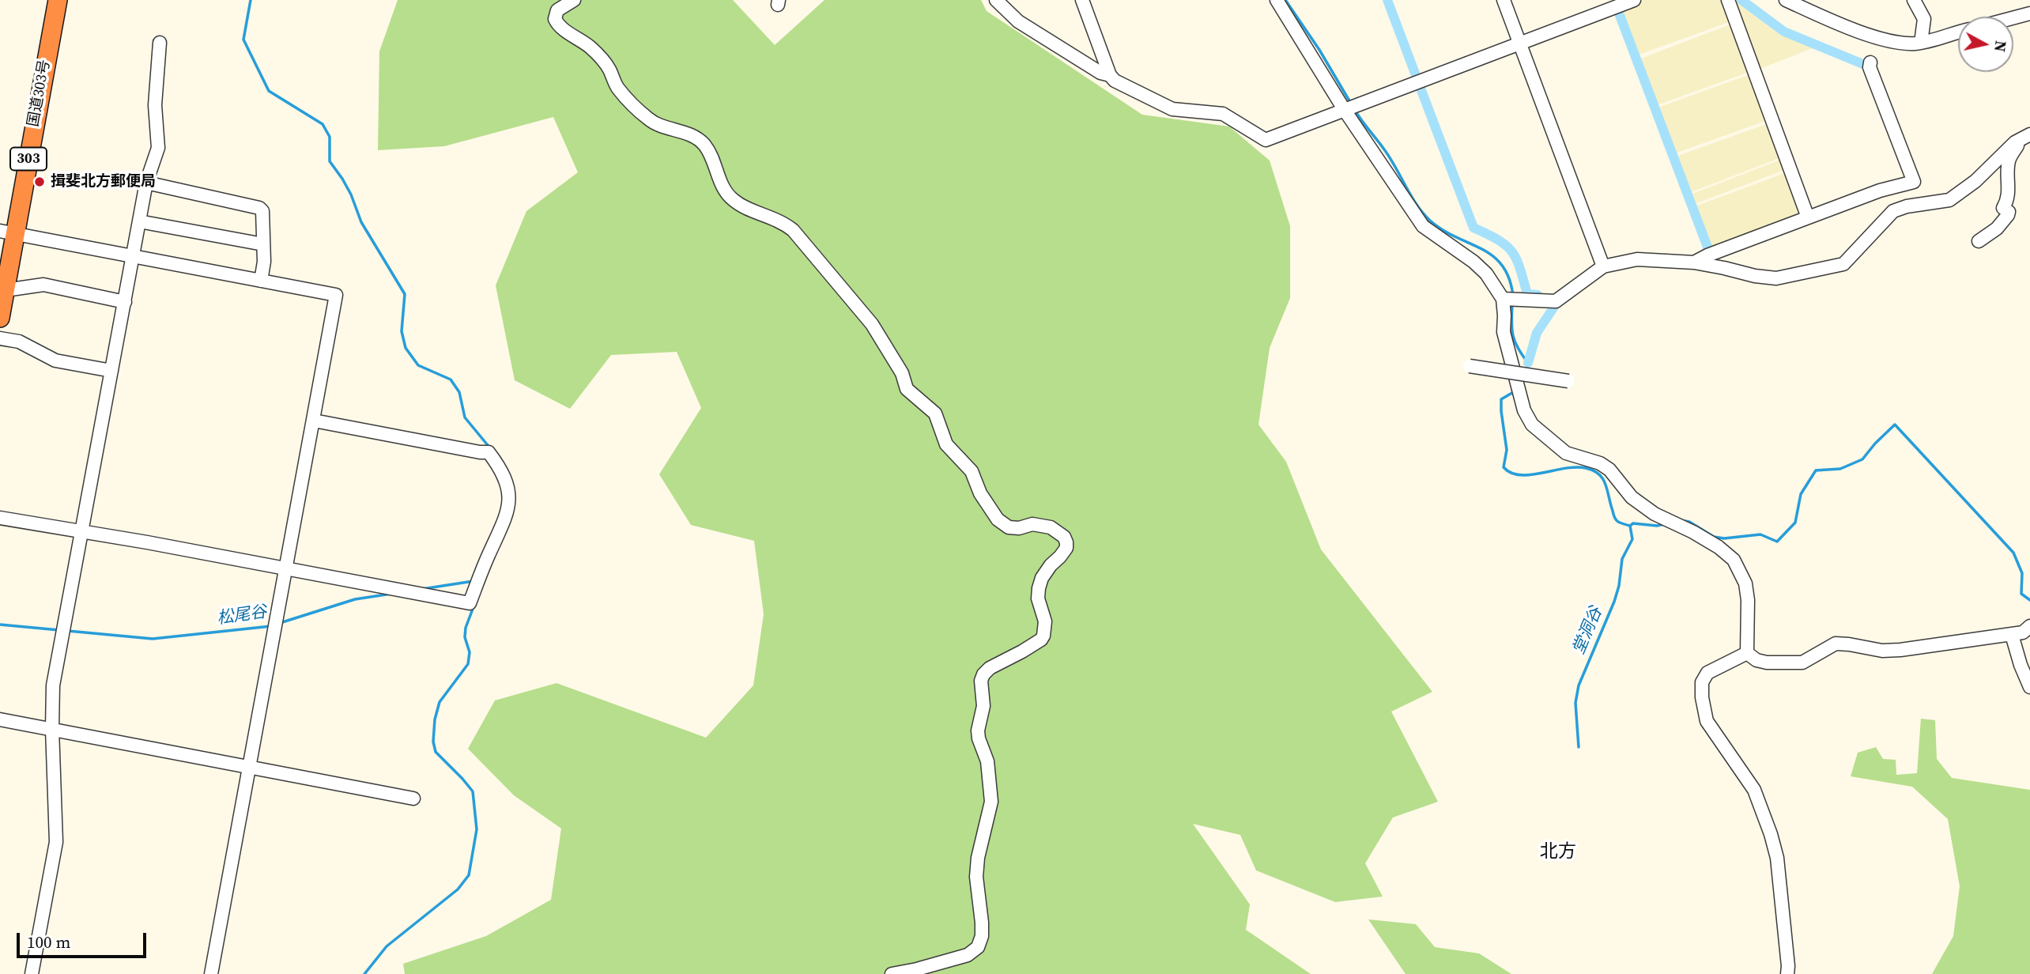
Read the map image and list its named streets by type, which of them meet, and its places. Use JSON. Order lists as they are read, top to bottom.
{
  "streets": {
    "highway": ["国道303号", "303"]
  },
  "districts": ["北方"],
  "water": ["松尾谷", "堂洞谷"],
  "places": ["揖斐北方郵便局"],
  "scale_bar": "100 m",
  "north": "right"
}
